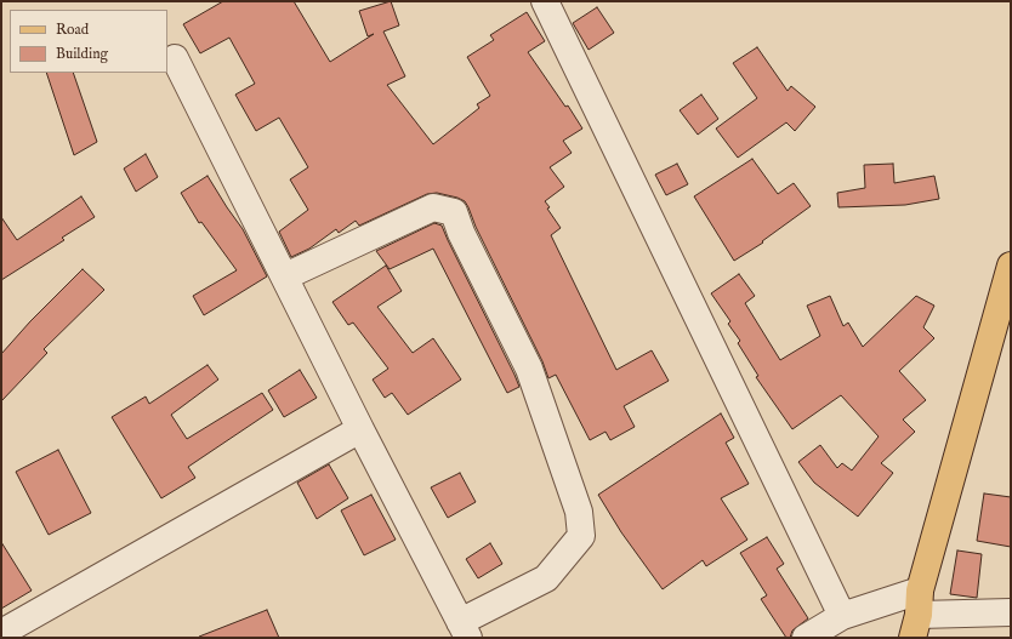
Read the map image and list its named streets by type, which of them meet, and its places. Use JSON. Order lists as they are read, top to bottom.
{
  "legend": ["Road", "Building"]
}
